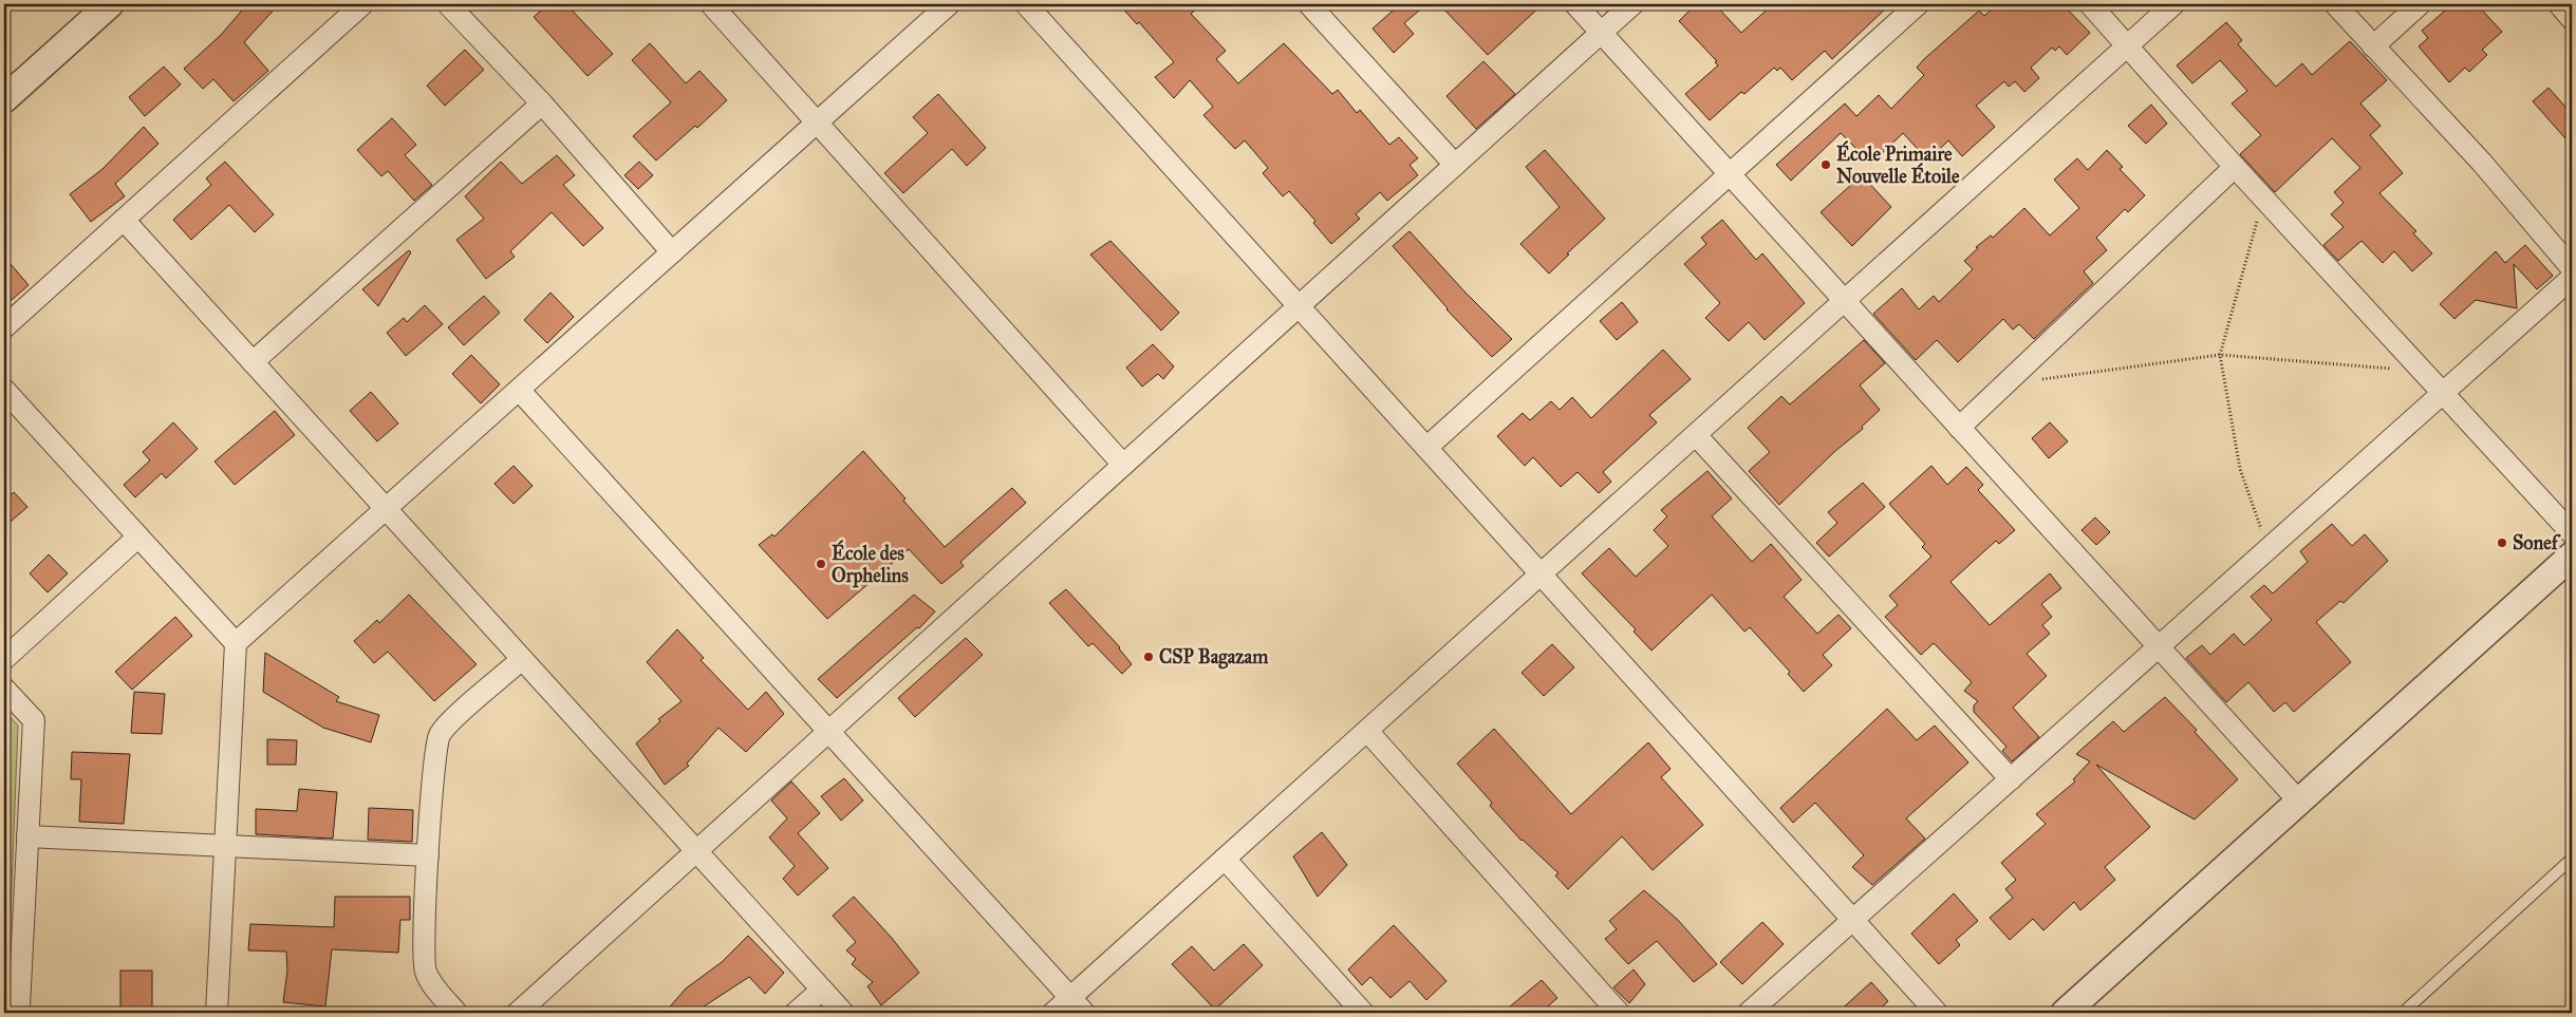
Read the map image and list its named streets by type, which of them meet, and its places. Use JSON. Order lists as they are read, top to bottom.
{
  "places": [
    "École Primaire Nouvelle Étoile",
    "Sonef",
    "École des Orphelins",
    "CSP Bagazam"
  ]
}
